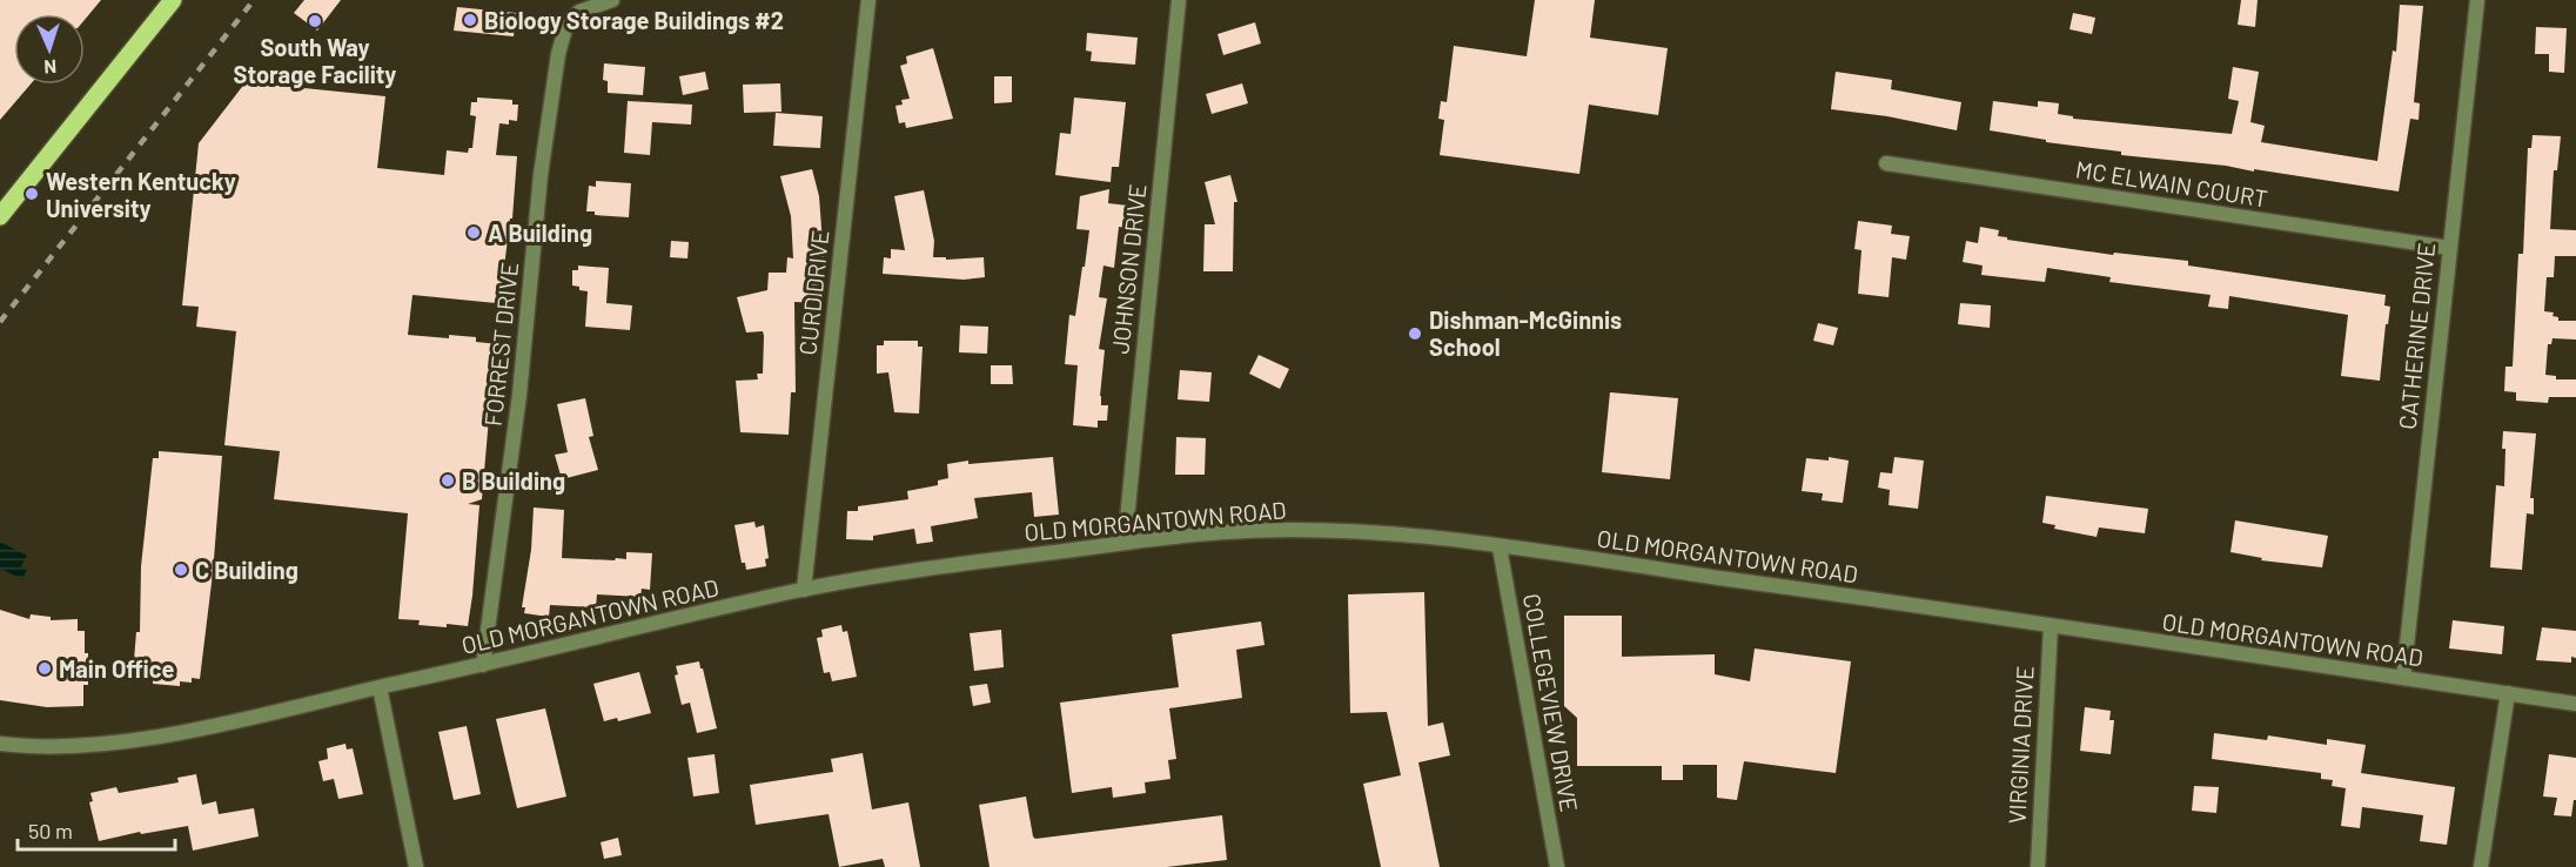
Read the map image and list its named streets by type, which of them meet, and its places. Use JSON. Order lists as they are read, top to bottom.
{
  "streets": {
    "street": [
      "MC ELWAIN COURT",
      "JOHNSON DRIVE",
      "CURD DRIVE",
      "CATHERINE DRIVE",
      "FORREST DRIVE",
      "OLD MORGANTOWN ROAD",
      "COLLEGEVIEW DRIVE",
      "VIRGINIA DRIVE"
    ]
  },
  "crossings": [
    ["MC ELWAIN COURT", "CATHERINE DRIVE"],
    ["JOHNSON DRIVE", "OLD MORGANTOWN ROAD"],
    ["CURD DRIVE", "OLD MORGANTOWN ROAD"],
    ["CATHERINE DRIVE", "OLD MORGANTOWN ROAD"],
    ["FORREST DRIVE", "OLD MORGANTOWN ROAD"],
    ["OLD MORGANTOWN ROAD", "COLLEGEVIEW DRIVE"],
    ["OLD MORGANTOWN ROAD", "VIRGINIA DRIVE"]
  ],
  "places": [
    "Biology Storage Buildings #2",
    "South Way Storage Facility",
    "Western Kentucky University",
    "A Building",
    "Dishman-McGinnis School",
    "B Building",
    "C Building",
    "Main Office"
  ],
  "scale_bar": "50 m",
  "north": "bottom"
}
